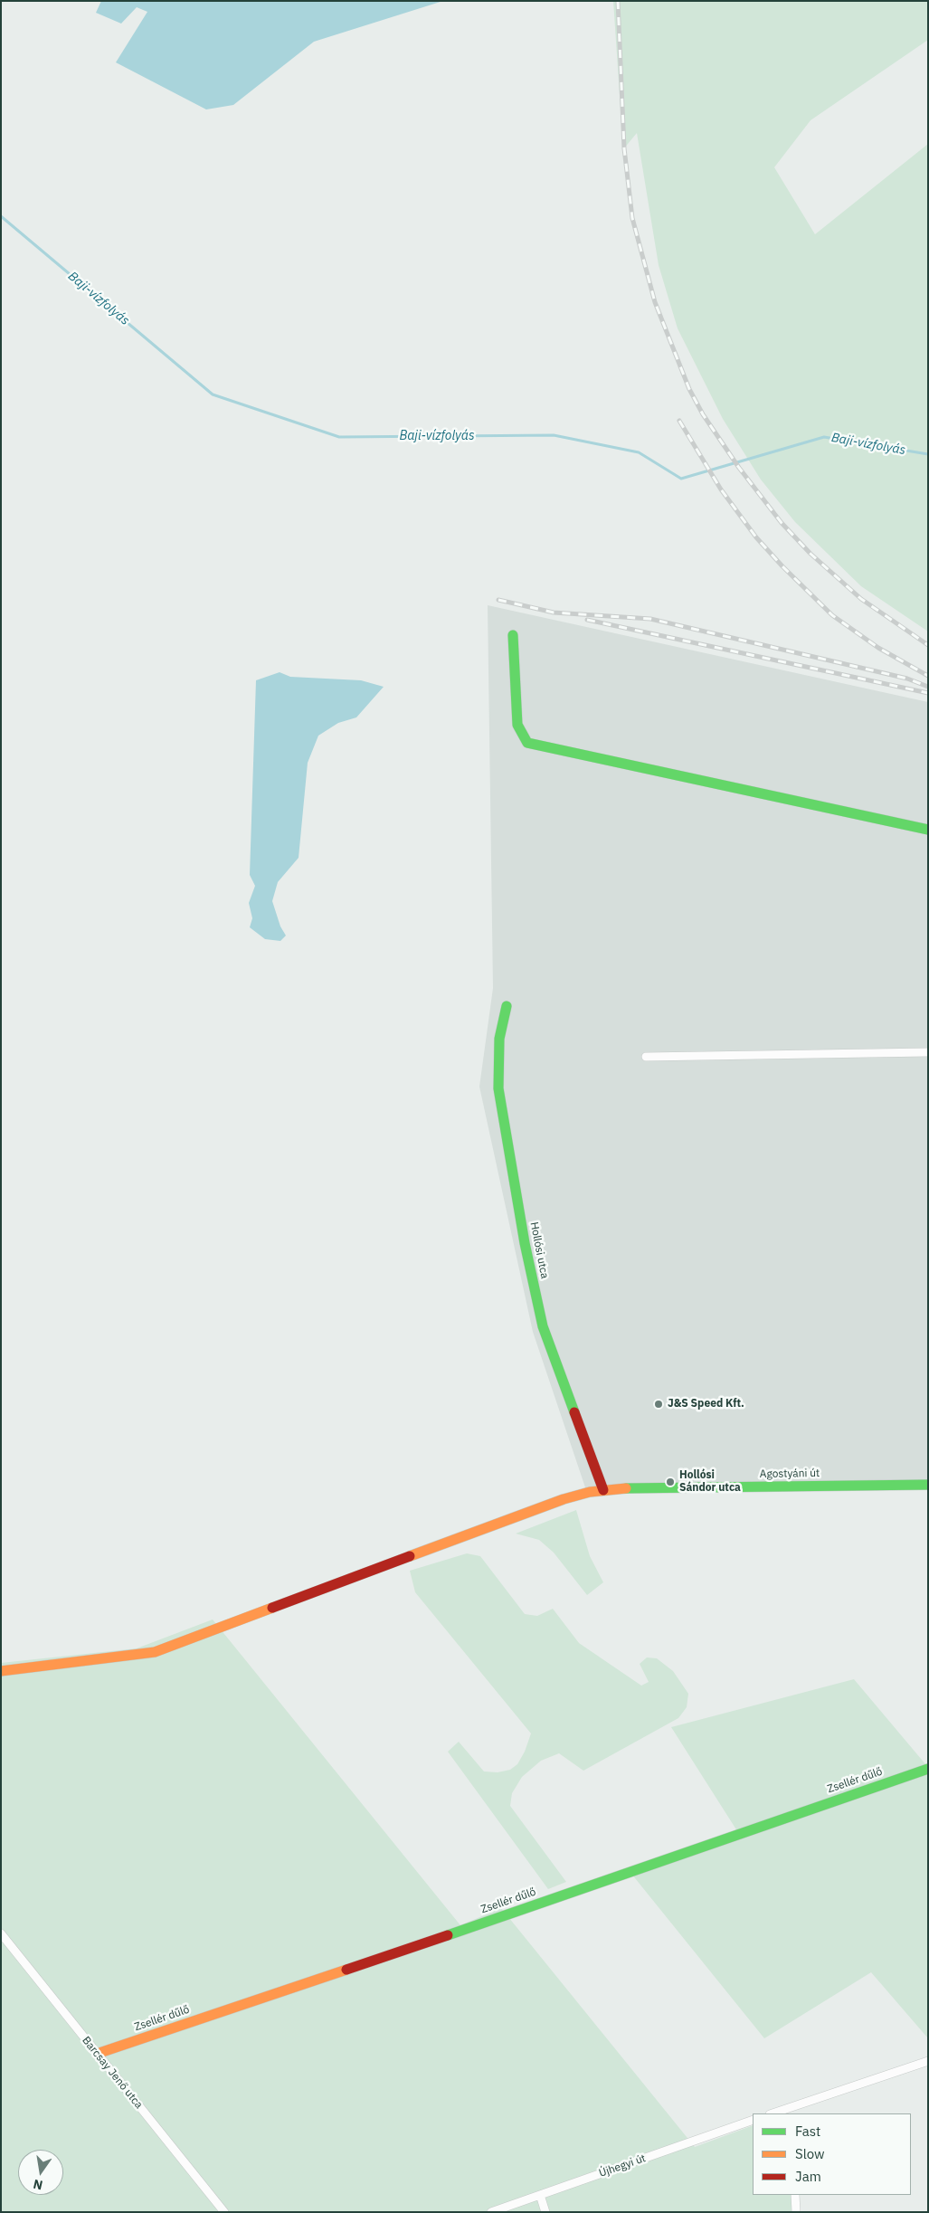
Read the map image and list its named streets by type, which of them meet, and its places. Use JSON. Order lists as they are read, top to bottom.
{
  "streets": {
    "street": [
      "Hollósi utca",
      "Agostyáni út",
      "Zsellér dűlő",
      "Barcsay Jenő utca",
      "Újhegyi út"
    ]
  },
  "crossings": [
    ["Hollósi utca", "Agostyáni út"],
    ["Zsellér dűlő", "Barcsay Jenő utca"]
  ],
  "water": ["Baji-vízfolyás"],
  "places": ["J&S Speed Kft.", "Hollósi Sándor utca"],
  "legend": ["Fast", "Slow", "Jam"],
  "north": "bottom"
}
